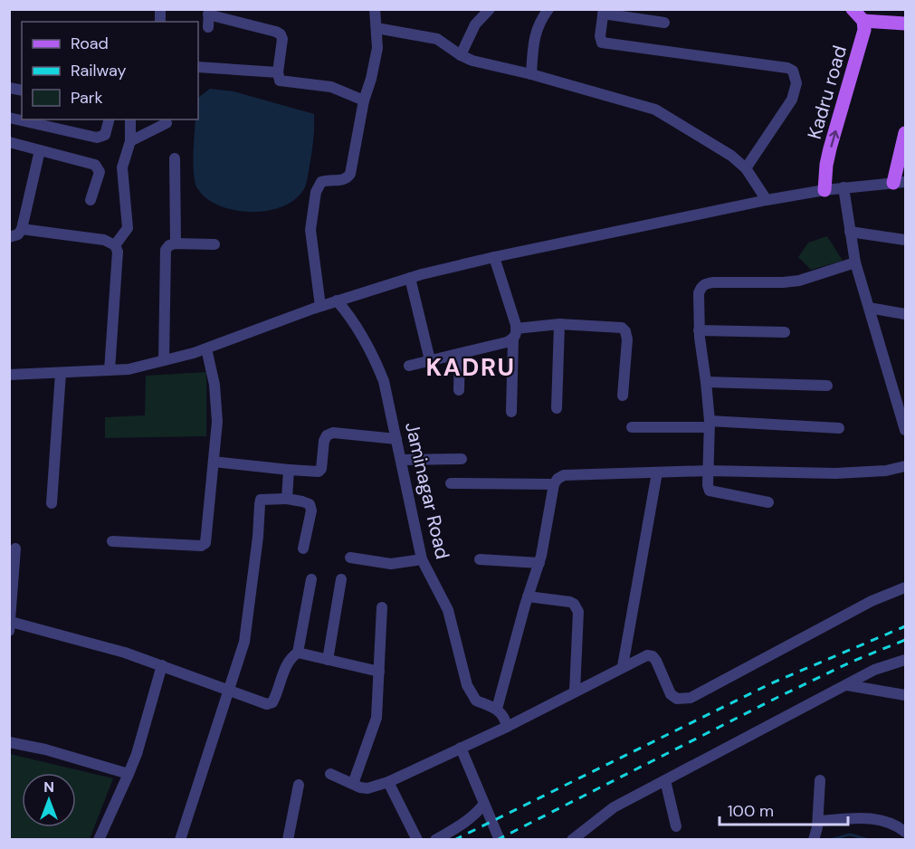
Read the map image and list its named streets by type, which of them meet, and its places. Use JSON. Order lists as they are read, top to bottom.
{
  "streets": {
    "main road": ["Kadru road"],
    "street": ["Jaminagar Road"]
  },
  "one_way": ["Kadru road"],
  "districts": ["KADRU"],
  "legend": ["Road", "Railway", "Park"],
  "scale_bar": "100 m",
  "north": "top"
}
